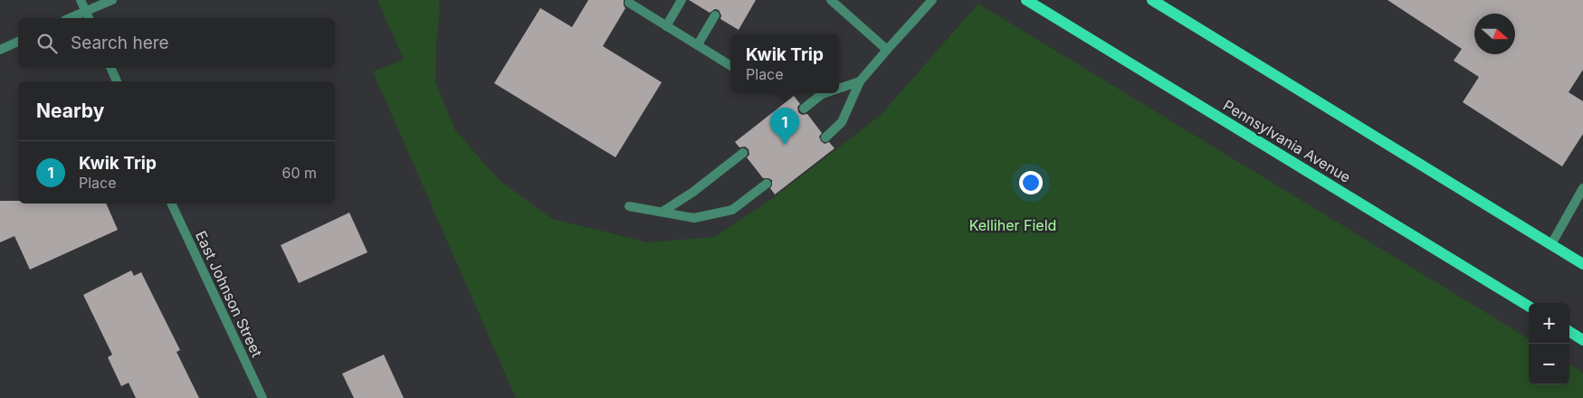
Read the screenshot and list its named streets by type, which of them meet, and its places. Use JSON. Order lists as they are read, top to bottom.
{
  "streets": {
    "main road": ["Pennsylvania Avenue"],
    "street": ["East Johnson Street"]
  },
  "parks": ["Kelliher Field"],
  "north": "right",
  "page": {
    "search": "Search here",
    "popup": ["Kwik Trip", "Place"],
    "heading": "Nearby",
    "pins": "1",
    "list": [
      {
        "mark": "1",
        "name": "Kwik Trip",
        "note": "Place",
        "value": "60 m"
      }
    ],
    "map_buttons": ["+", "−"]
  }
}
